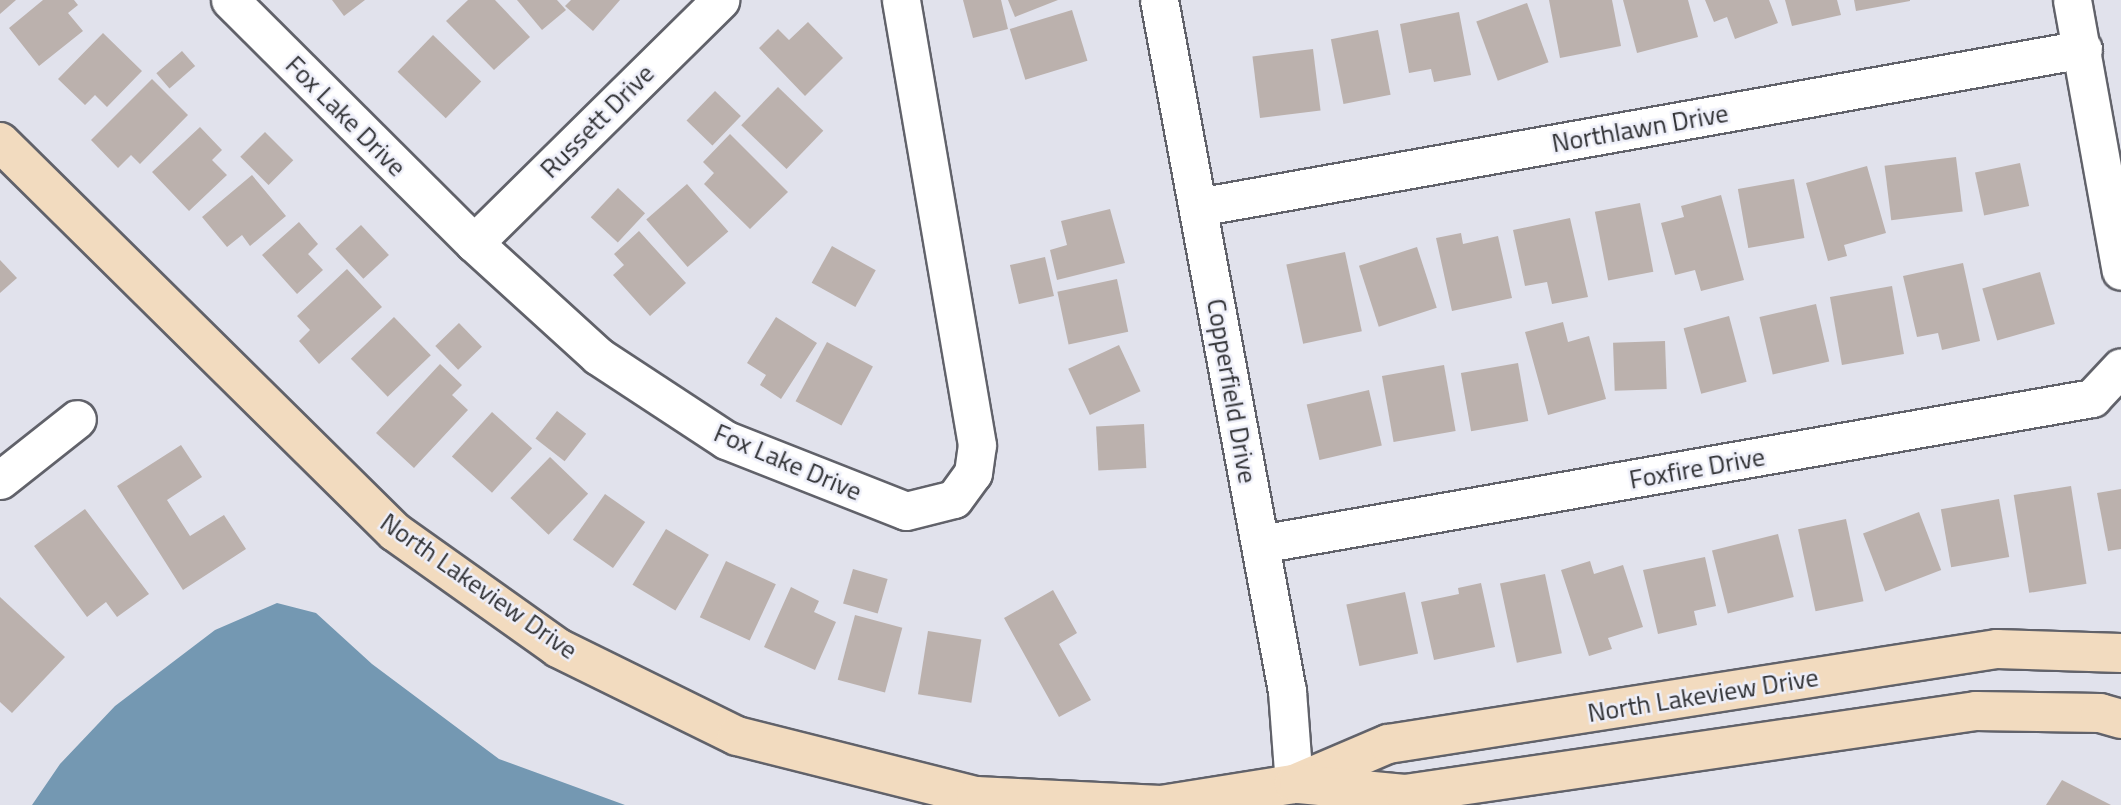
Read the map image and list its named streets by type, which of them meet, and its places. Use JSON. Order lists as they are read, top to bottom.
{
  "streets": {
    "street": [
      "Fox Lake Drive",
      "Russett Drive",
      "Northlawn Drive",
      "Copperfield Drive",
      "Foxfire Drive",
      "North Lakeview Drive"
    ]
  },
  "crossings": [
    ["Fox Lake Drive", "Russett Drive"],
    ["Northlawn Drive", "Copperfield Drive"],
    ["Copperfield Drive", "Foxfire Drive"],
    ["Copperfield Drive", "North Lakeview Drive"]
  ]
}
